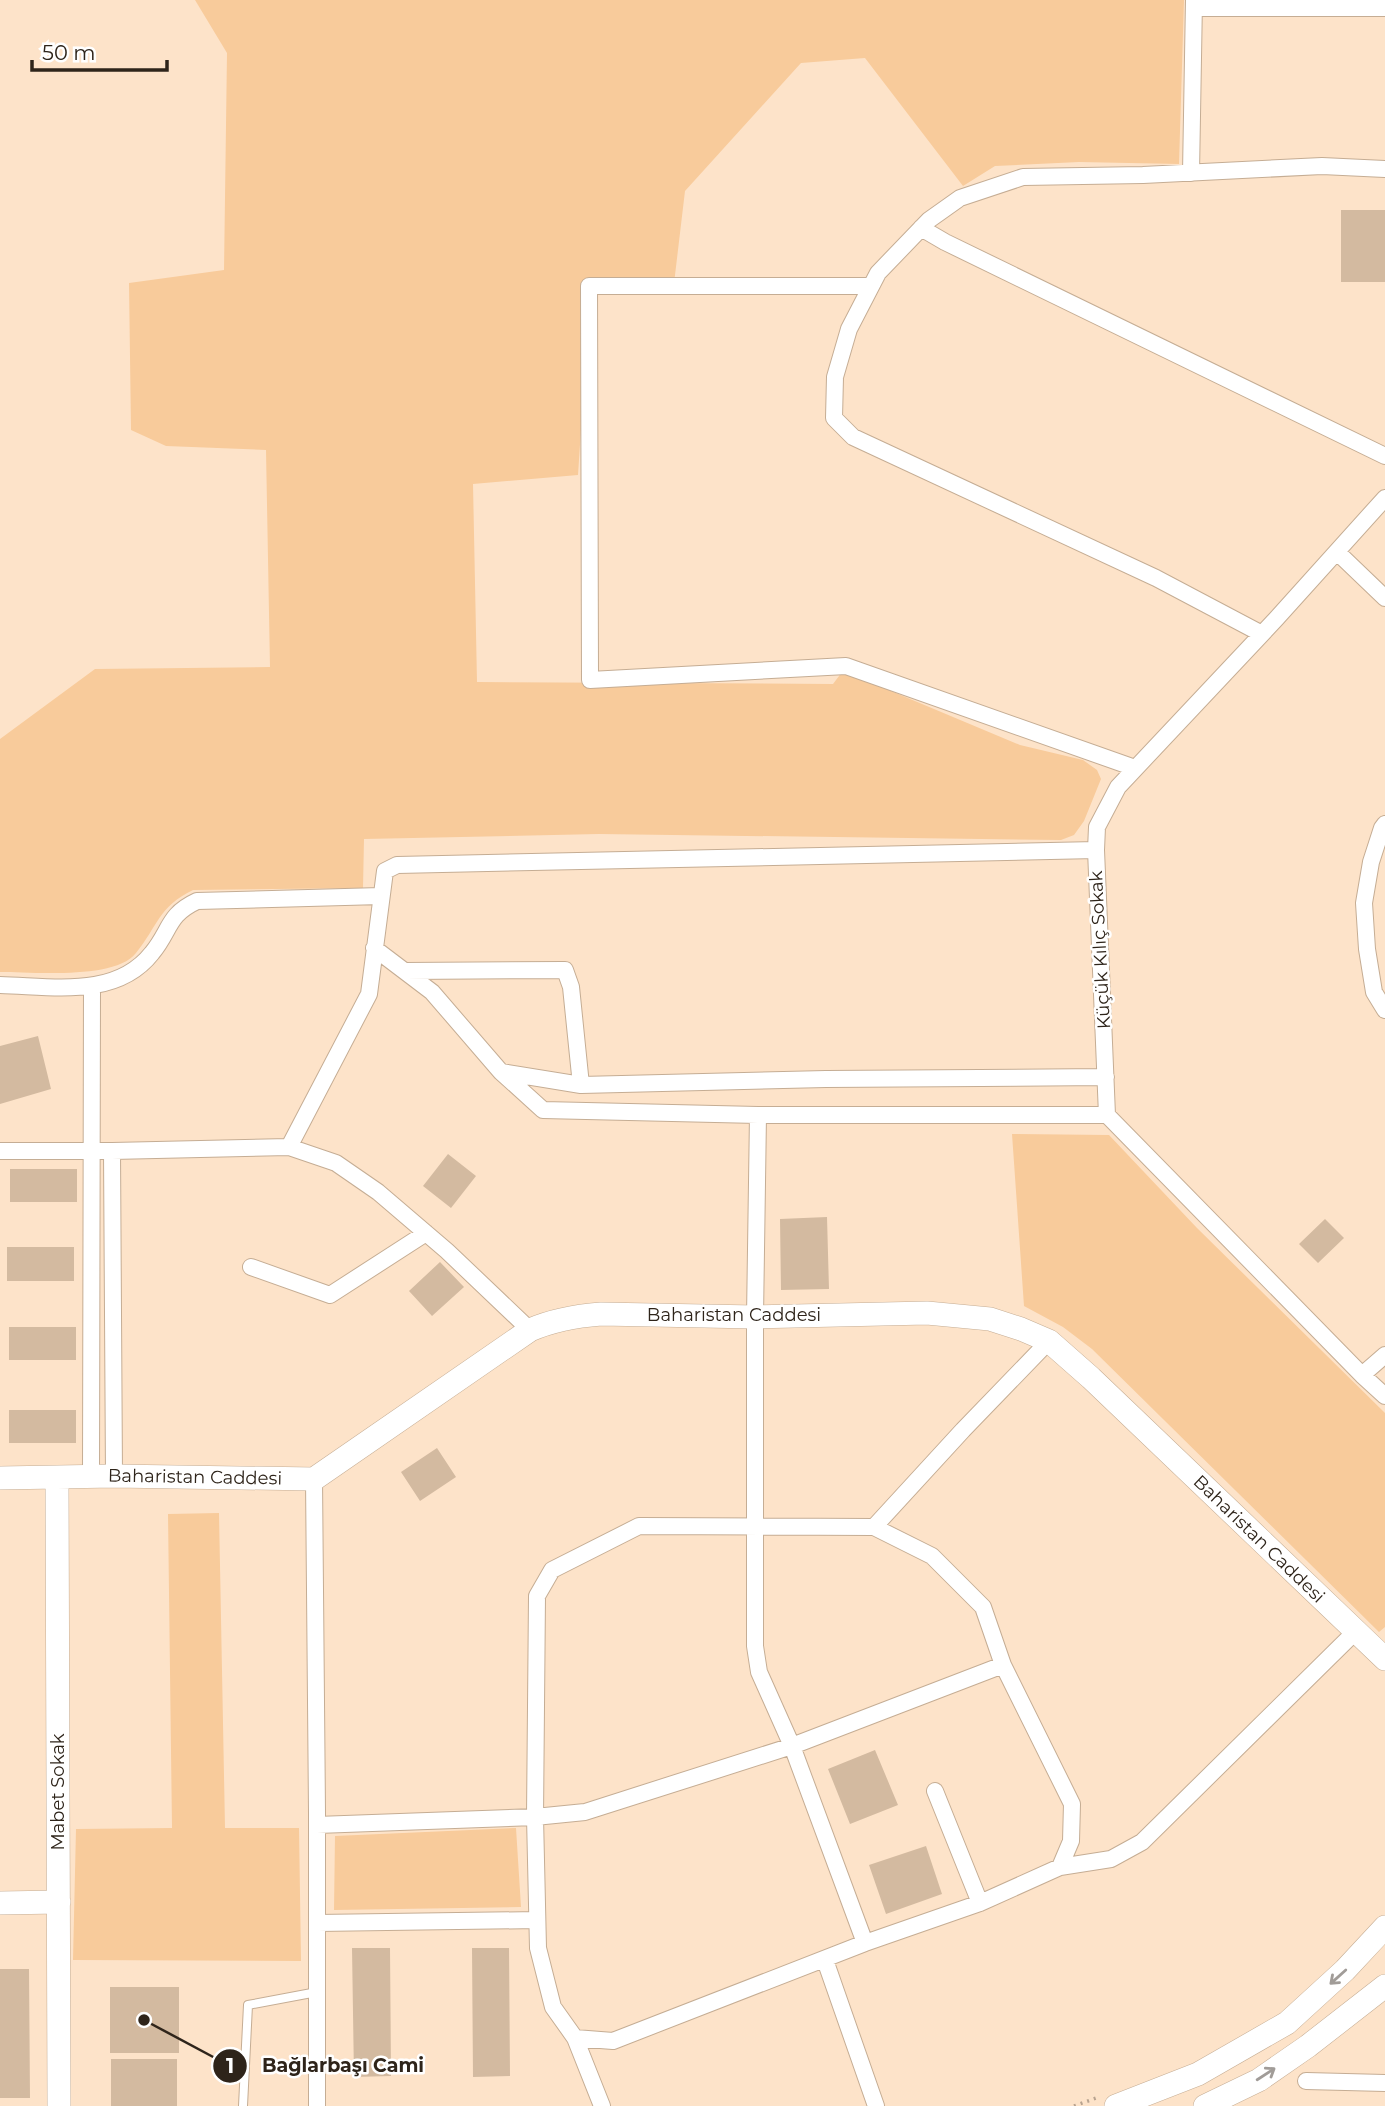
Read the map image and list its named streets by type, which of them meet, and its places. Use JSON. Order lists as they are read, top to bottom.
{
  "streets": {
    "street": ["Küçük Kılıç Sokak", "Baharistan Caddesi", "Mabet Sokak"]
  },
  "crossings": [
    ["Baharistan Caddesi", "Mabet Sokak"]
  ],
  "places": ["Bağlarbaşı Cami"],
  "scale_bar": "50 m"
}
